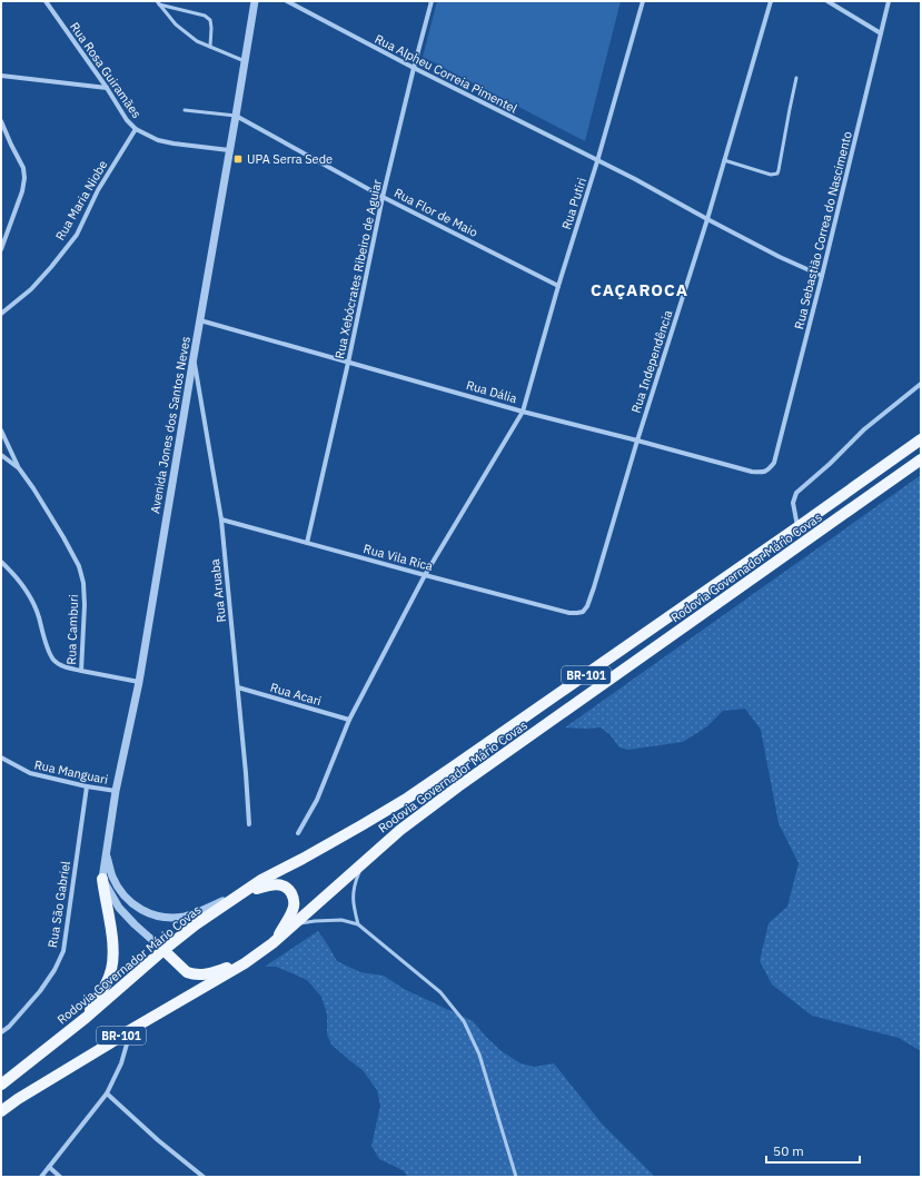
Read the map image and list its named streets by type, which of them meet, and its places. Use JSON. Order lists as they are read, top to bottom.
{
  "streets": {
    "main road": ["Rodovia Governador Mário Covas", "BR-101"],
    "street": [
      "Rua Rosa Guiramães",
      "Rua Alpheu Correia Pimentel",
      "Rua Maria Niobe",
      "Rua Putiri",
      "Rua Flor de Maio",
      "Rua Sebastião Correa do Nascimento",
      "Rua Xebócrates Ribeiro de Aguiar",
      "Rua Independência",
      "Rua Dália",
      "Avenida Jones dos Santos Neves",
      "Rua Vila Rica",
      "Rua Aruaba",
      "Rua Camburi",
      "Rua Acari",
      "Rua Manguari",
      "Rua São Gabriel"
    ]
  },
  "crossings": [
    ["Rua Rosa Guiramães", "Rua Maria Niobe"],
    ["Rua Alpheu Correia Pimentel", "Rua Putiri"],
    ["Rua Alpheu Correia Pimentel", "Rua Sebastião Correa do Nascimento"],
    ["Rua Alpheu Correia Pimentel", "Rua Xebócrates Ribeiro de Aguiar"],
    ["Rua Alpheu Correia Pimentel", "Rua Independência"],
    ["Rua Putiri", "Rua Flor de Maio"],
    ["Rua Putiri", "Rua Dália"],
    ["Rua Putiri", "Rua Vila Rica"],
    ["Rua Putiri", "Rua Acari"],
    ["Rua Flor de Maio", "Rua Xebócrates Ribeiro de Aguiar"],
    ["Rua Flor de Maio", "Avenida Jones dos Santos Neves"],
    ["Rua Sebastião Correa do Nascimento", "Rua Dália"],
    ["Rua Xebócrates Ribeiro de Aguiar", "Rua Dália"],
    ["Rua Xebócrates Ribeiro de Aguiar", "Rua Vila Rica"],
    ["Rua Independência", "Rua Dália"],
    ["Rua Independência", "Rua Vila Rica"],
    ["Rua Dália", "Avenida Jones dos Santos Neves"],
    ["Avenida Jones dos Santos Neves", "Rodovia Governador Mário Covas"],
    ["Avenida Jones dos Santos Neves", "Rua Aruaba"],
    ["Avenida Jones dos Santos Neves", "Rua Camburi"],
    ["Avenida Jones dos Santos Neves", "Rua Manguari"],
    ["Rua Vila Rica", "Rua Aruaba"],
    ["Rua Aruaba", "Rua Acari"],
    ["Rua Manguari", "Rua São Gabriel"]
  ],
  "districts": ["CAÇAROCA"],
  "places": {
    "transit": ["UPA Serra Sede"]
  },
  "scale_bar": "50 m"
}
